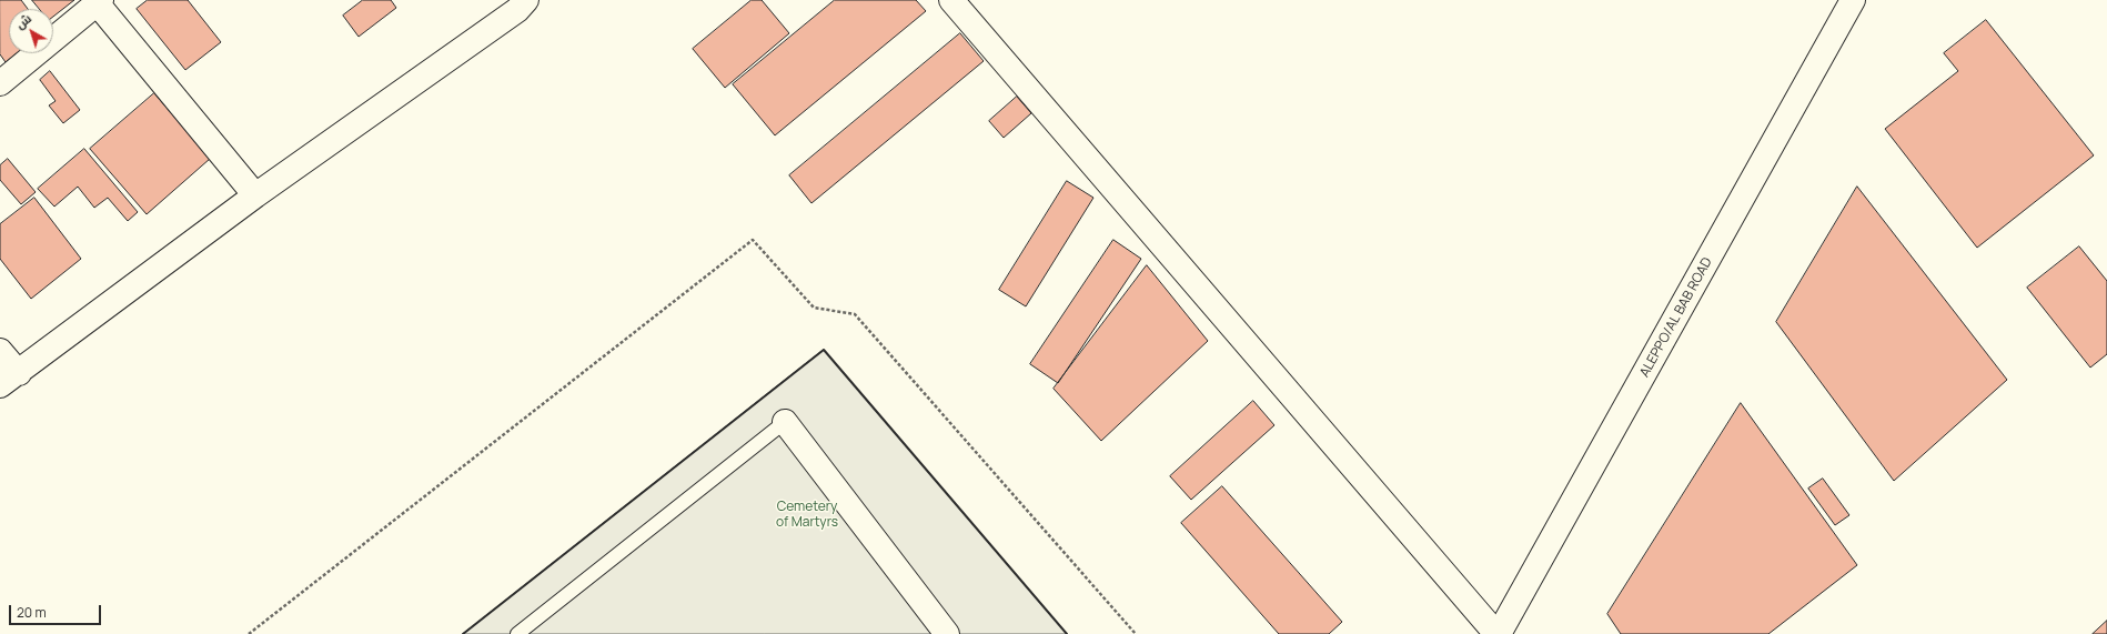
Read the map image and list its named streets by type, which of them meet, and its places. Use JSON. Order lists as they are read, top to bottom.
{
  "streets": {
    "street": ["ALEPPO/AL BAB ROAD"]
  },
  "parks": ["Cemetery of Martyrs"],
  "scale_bar": "20 m",
  "north": "top left"
}
